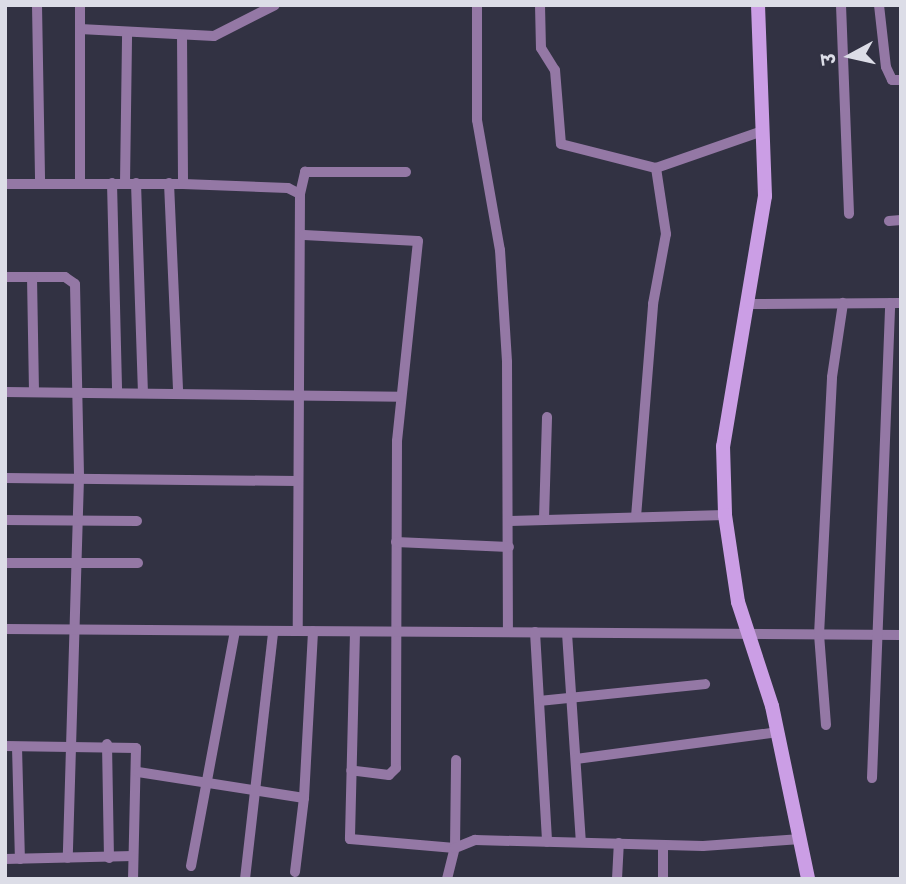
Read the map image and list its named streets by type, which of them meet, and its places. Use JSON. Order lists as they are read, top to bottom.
{
  "north": "left"
}
